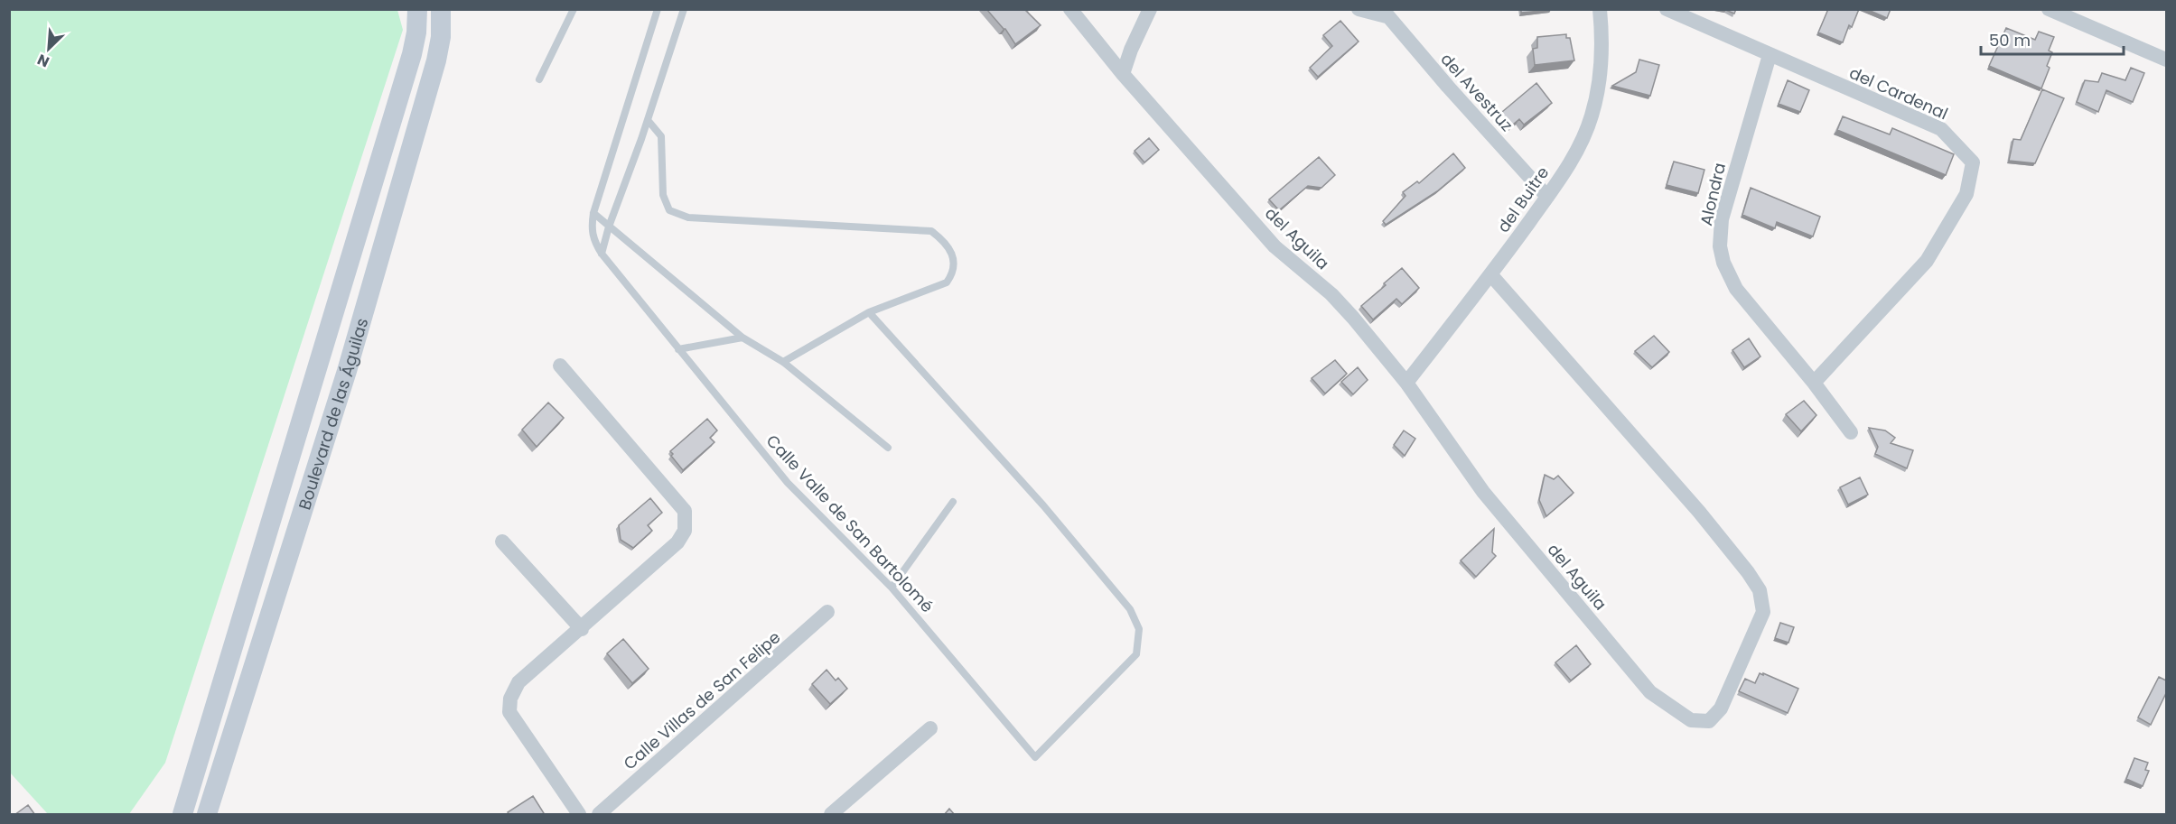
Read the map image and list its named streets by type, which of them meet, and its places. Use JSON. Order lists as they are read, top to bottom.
{
  "streets": {
    "main road": ["Boulevard de las Águilas"],
    "street": [
      "del Avestruz",
      "del Cardenal",
      "Alondra",
      "del Buitre",
      "del Aguila",
      "Calle Villas de San Felipe"
    ],
    "lane": ["Calle Valle de San Bartolomé"]
  },
  "crossings": [
    ["del Avestruz", "del Buitre"],
    ["del Cardenal", "Alondra"],
    ["del Buitre", "del Aguila"]
  ],
  "scale_bar": "50 m",
  "north": "bottom left"
}
